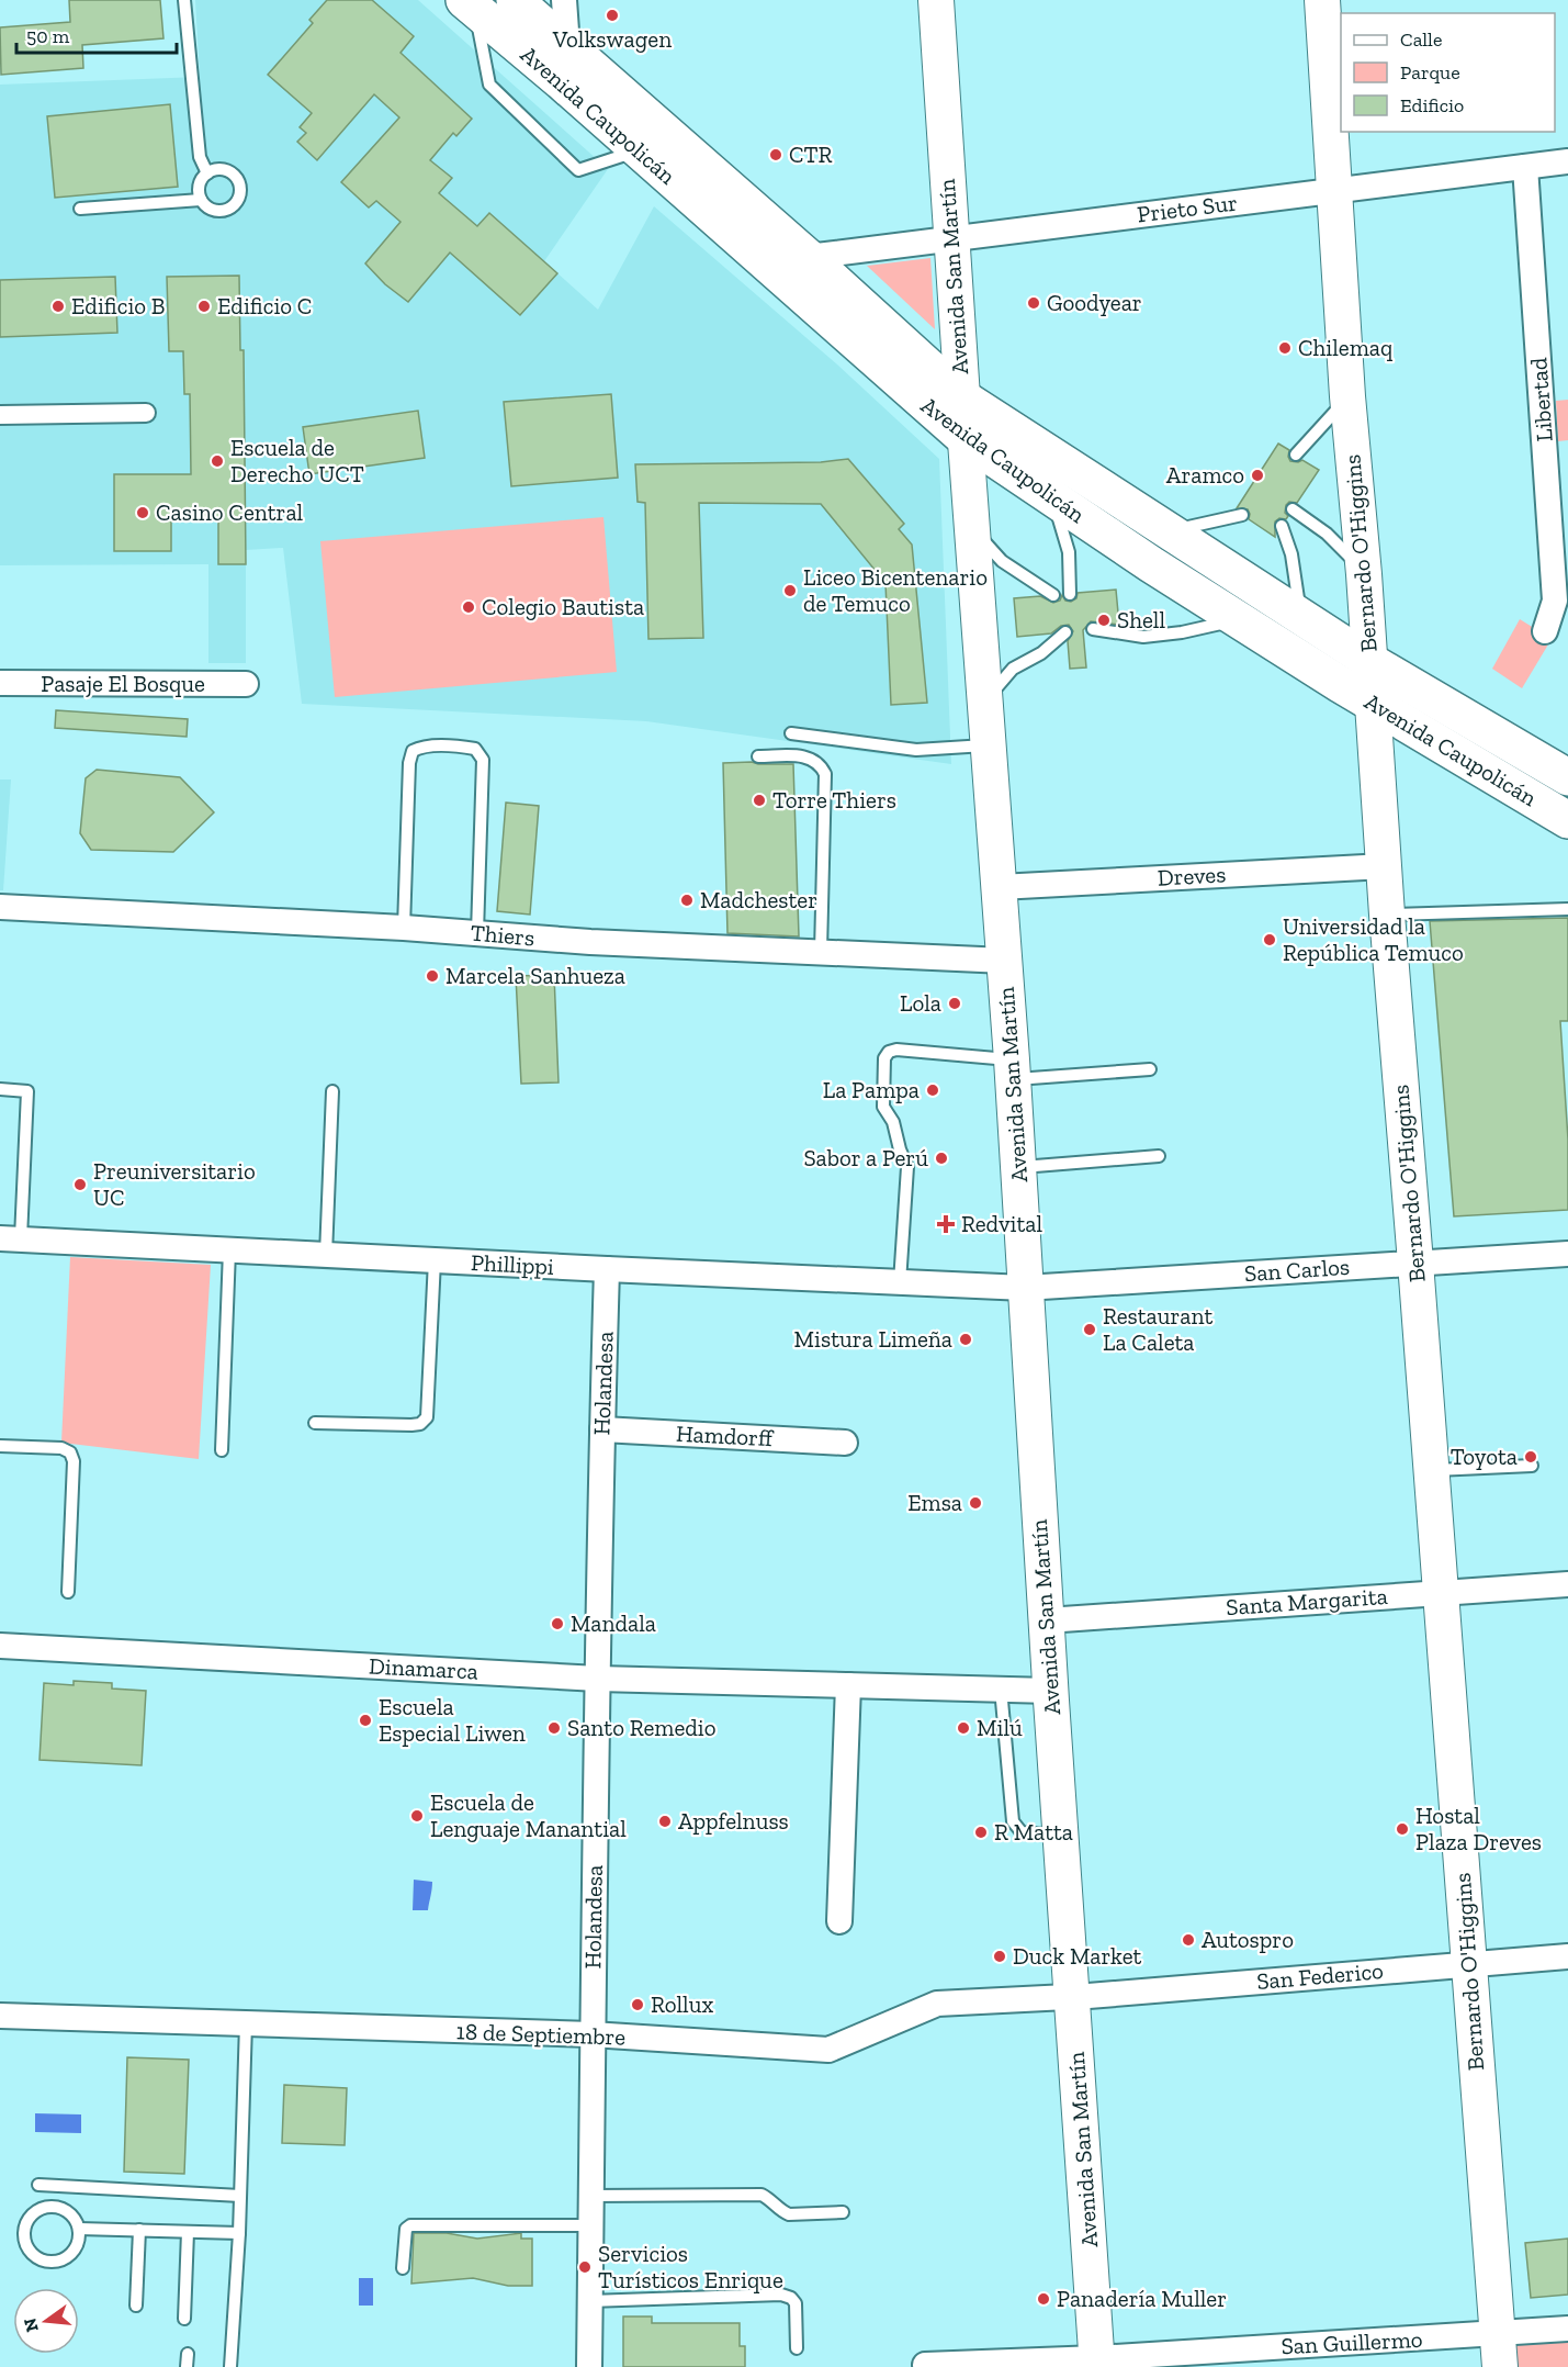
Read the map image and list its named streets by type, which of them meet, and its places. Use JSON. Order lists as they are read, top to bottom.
{
  "streets": {
    "main road": ["Avenida Caupolicán", "Avenida San Martín", "Bernardo O'Higgins"],
    "street": [
      "Prieto Sur",
      "Libertad",
      "Pasaje El Bosque",
      "Dreves",
      "Thiers",
      "Phillippi",
      "San Carlos",
      "Holandesa",
      "Hamdorff",
      "Santa Margarita",
      "Dinamarca",
      "San Federico",
      "18 de Septiembre",
      "San Guillermo"
    ]
  },
  "crossings": [
    ["Avenida Caupolicán", "Prieto Sur"],
    ["Avenida Caupolicán", "Avenida San Martín"],
    ["Avenida Caupolicán", "Bernardo O'Higgins"],
    ["Prieto Sur", "Avenida San Martín"],
    ["Prieto Sur", "Libertad"],
    ["Prieto Sur", "Bernardo O'Higgins"],
    ["Avenida San Martín", "Dreves"],
    ["Avenida San Martín", "Thiers"],
    ["Avenida San Martín", "Phillippi"],
    ["Avenida San Martín", "San Carlos"],
    ["Avenida San Martín", "Santa Margarita"],
    ["Avenida San Martín", "Dinamarca"],
    ["Avenida San Martín", "San Federico"],
    ["Avenida San Martín", "18 de Septiembre"],
    ["Avenida San Martín", "San Guillermo"],
    ["Bernardo O'Higgins", "Dreves"],
    ["Bernardo O'Higgins", "San Carlos"],
    ["Bernardo O'Higgins", "Santa Margarita"],
    ["Bernardo O'Higgins", "San Federico"],
    ["Bernardo O'Higgins", "San Guillermo"],
    ["Phillippi", "San Carlos"],
    ["Phillippi", "Holandesa"],
    ["Holandesa", "Hamdorff"],
    ["Holandesa", "Dinamarca"],
    ["Holandesa", "18 de Septiembre"],
    ["San Federico", "18 de Septiembre"]
  ],
  "places": {
    "other": [
      "Volkswagen",
      "CTR",
      "Goodyear",
      "Edificio B",
      "Edificio C",
      "Chilemaq",
      "Escuela de Derecho UCT",
      "Aramco",
      "Casino Central",
      "Liceo Bicentenario de Temuco",
      "Colegio Bautista",
      "Shell",
      "Torre Thiers",
      "Madchester",
      "Universidad la República Temuco",
      "Marcela Sanhueza",
      "Lola",
      "La Pampa",
      "Sabor a Perú",
      "Preuniversitario UC",
      "Restaurant La Caleta",
      "Mistura Limeña",
      "Toyota",
      "Emsa",
      "Mandala",
      "Escuela Especial Liwen",
      "Santo Remedio",
      "Milú",
      "Escuela de Lenguaje Manantial",
      "Appfelnuss",
      "Hostal Plaza Dreves",
      "R Matta",
      "Autospro",
      "Duck Market",
      "Rollux",
      "Servicios Turísticos Enrique",
      "Panadería Muller"
    ],
    "health": ["Redvital"]
  },
  "legend": ["Calle", "Parque", "Edificio"],
  "scale_bar": "50 m",
  "north": "left"
}
